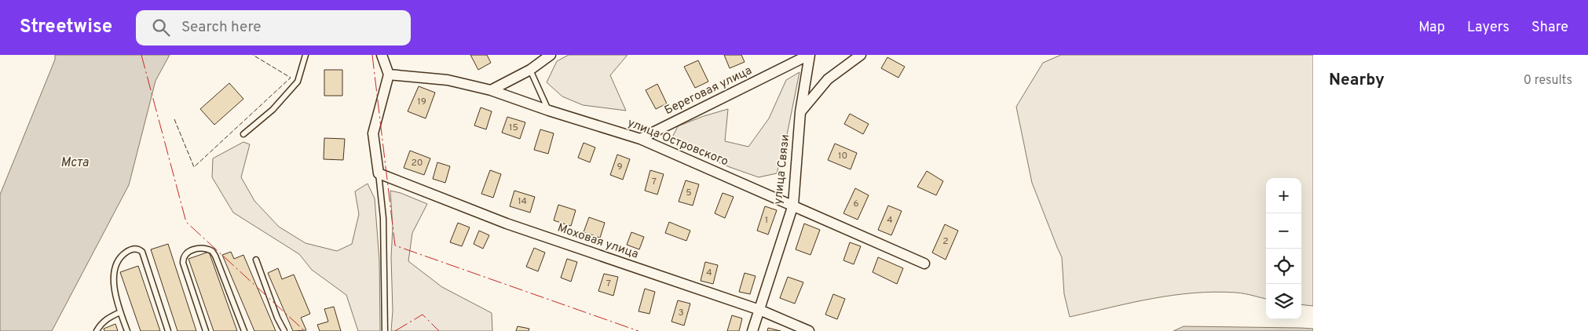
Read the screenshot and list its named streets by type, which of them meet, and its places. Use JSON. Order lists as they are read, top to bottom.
{
  "streets": {
    "street": [
      "Береговая улица",
      "улица Островского",
      "улица Связи",
      "Моховая улица"
    ]
  },
  "crossings": [
    ["Береговая улица", "улица Островского"],
    ["Береговая улица", "улица Связи"],
    ["улица Островского", "улица Связи"],
    ["улица Связи", "Моховая улица"]
  ],
  "water": ["Мста"],
  "house_numbers": [
    "19",
    "15",
    "10",
    "20",
    "9",
    "7",
    "5",
    "14",
    "6",
    "1",
    "4",
    "2",
    "4",
    "7",
    "3"
  ],
  "page": {
    "header": "Streetwise",
    "search": "Search here",
    "nav": ["Map", "Layers", "Share"],
    "heading": ["Nearby", "0 results"],
    "map_buttons": ["+", "−"]
  }
}
